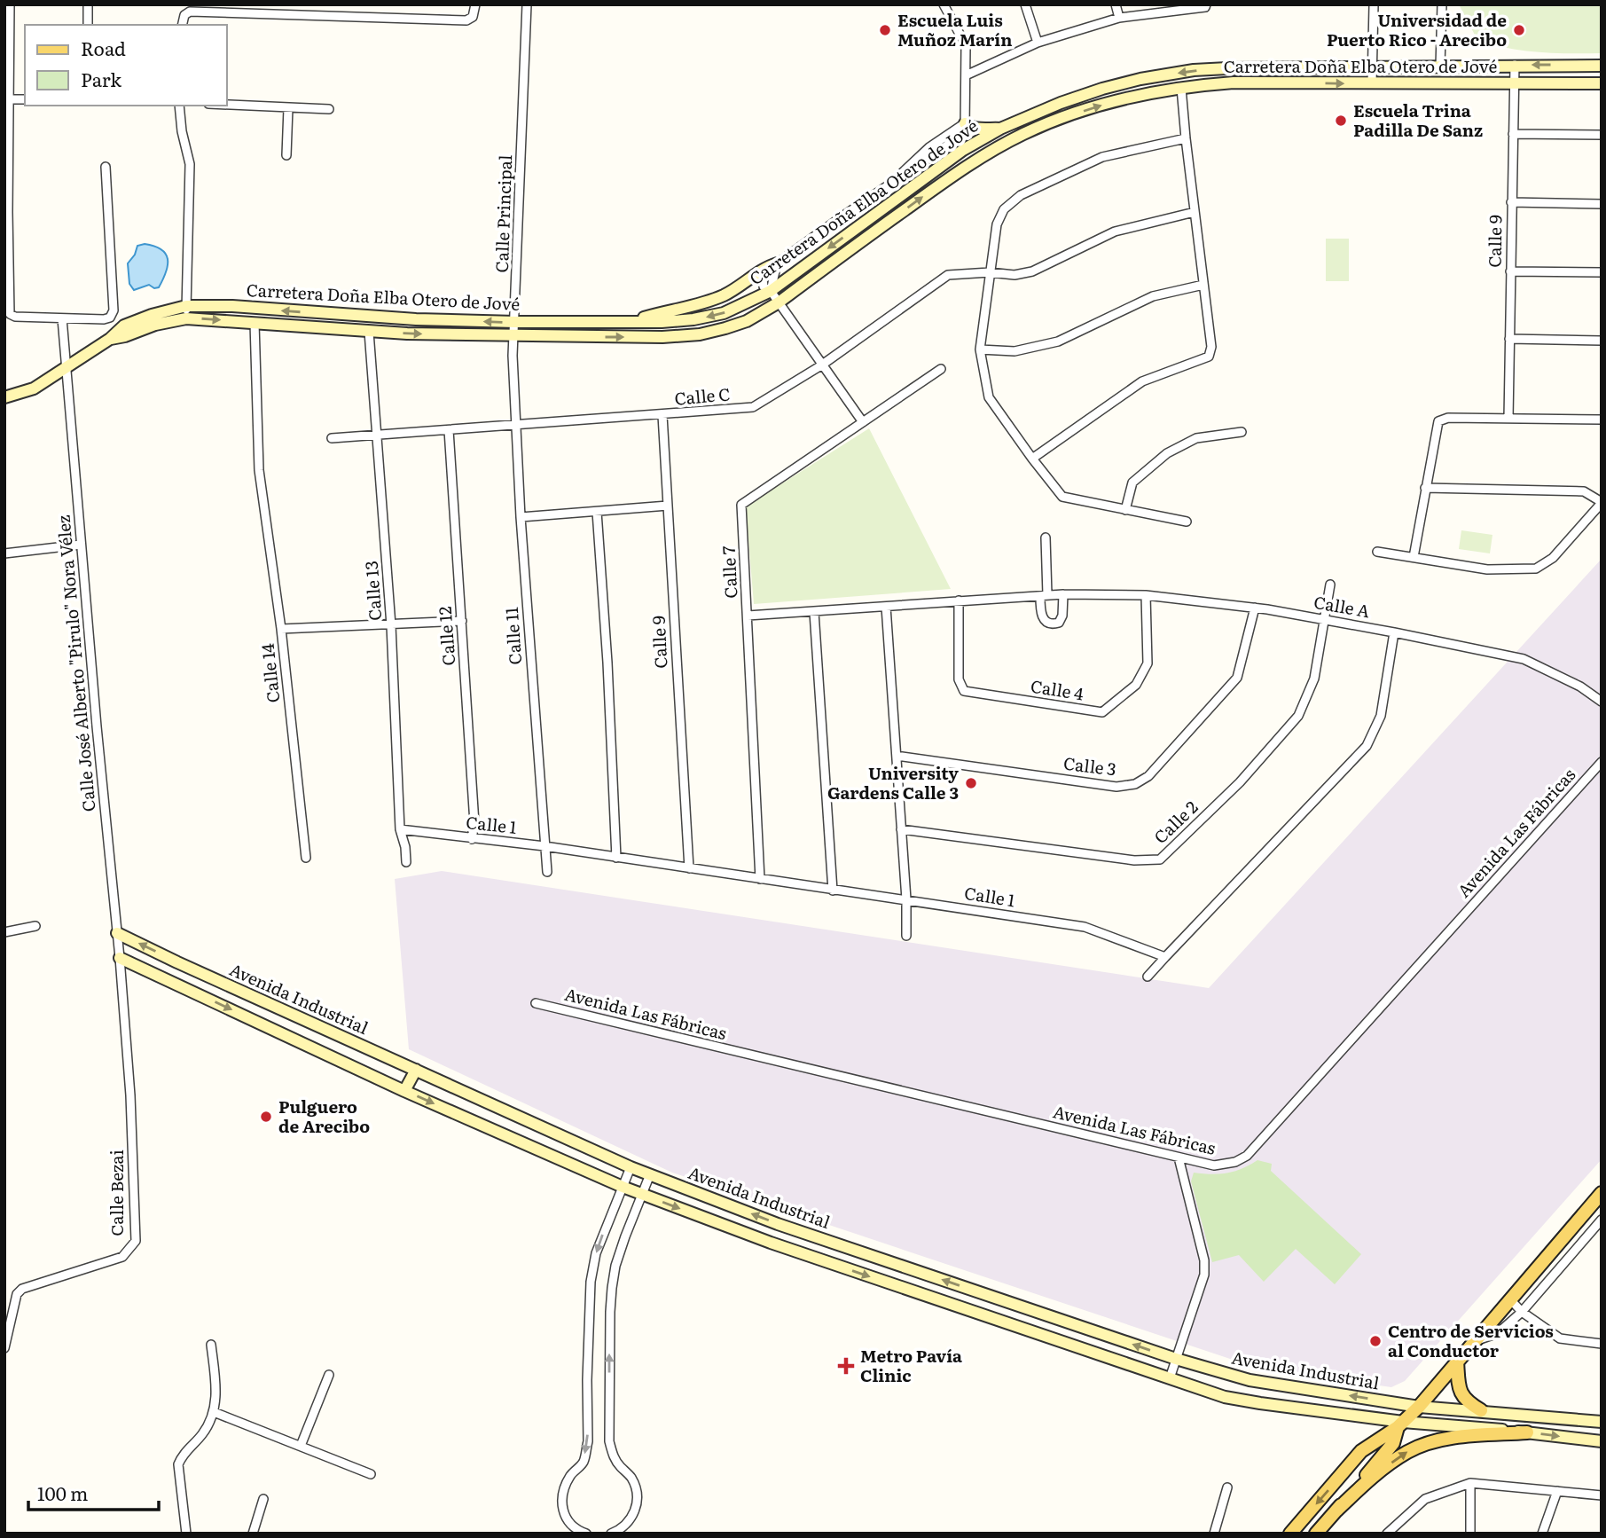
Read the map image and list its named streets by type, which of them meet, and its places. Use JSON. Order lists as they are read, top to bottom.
{
  "streets": {
    "street": [
      "Carretera Doña Elba Otero de Jové",
      "Calle Principal",
      "Calle 9",
      "Calle C",
      "Calle 7",
      "Calle 13",
      "Calle A",
      "Calle 12",
      "Calle 11",
      "Calle José Alberto \"Pirulo\" Nora Vélez",
      "Calle 14",
      "Calle 4",
      "Calle 3",
      "Calle 2",
      "Calle 1",
      "Avenida Las Fábricas",
      "Avenida Industrial",
      "Calle Bezai"
    ]
  },
  "crossings": [
    ["Carretera Doña Elba Otero de Jové", "Calle Principal"],
    ["Carretera Doña Elba Otero de Jové", "Calle 9"],
    ["Carretera Doña Elba Otero de Jové", "Calle 13"],
    ["Carretera Doña Elba Otero de Jové", "Calle José Alberto \"Pirulo\" Nora Vélez"],
    ["Calle Principal", "Calle C"],
    ["Calle Principal", "Calle 11"],
    ["Calle 9", "Calle C"],
    ["Calle 9", "Calle 1"],
    ["Calle C", "Calle 13"],
    ["Calle C", "Calle 12"],
    ["Calle C", "Calle 11"],
    ["Calle 7", "Calle A"],
    ["Calle 7", "Calle 1"],
    ["Calle 13", "Calle 14"],
    ["Calle 13", "Calle 1"],
    ["Calle A", "Calle 4"],
    ["Calle A", "Calle 3"],
    ["Calle A", "Calle 2"],
    ["Calle 12", "Calle 14"],
    ["Calle 12", "Calle 1"],
    ["Calle 11", "Calle 1"],
    ["Calle José Alberto \"Pirulo\" Nora Vélez", "Avenida Industrial"],
    ["Calle José Alberto \"Pirulo\" Nora Vélez", "Calle Bezai"],
    ["Avenida Industrial", "Calle Bezai"]
  ],
  "places": {
    "other": [
      "Escuela Luis Muñoz Marín",
      "Universidad de Puerto Rico - Arecibo",
      "Escuela Trina Padilla De Sanz",
      "University Gardens Calle 3",
      "Pulguero de Arecibo",
      "Centro de Servicios al Conductor"
    ],
    "health": ["Metro Pavía Clinic"]
  },
  "legend": ["Road", "Park"],
  "scale_bar": "100 m"
}
